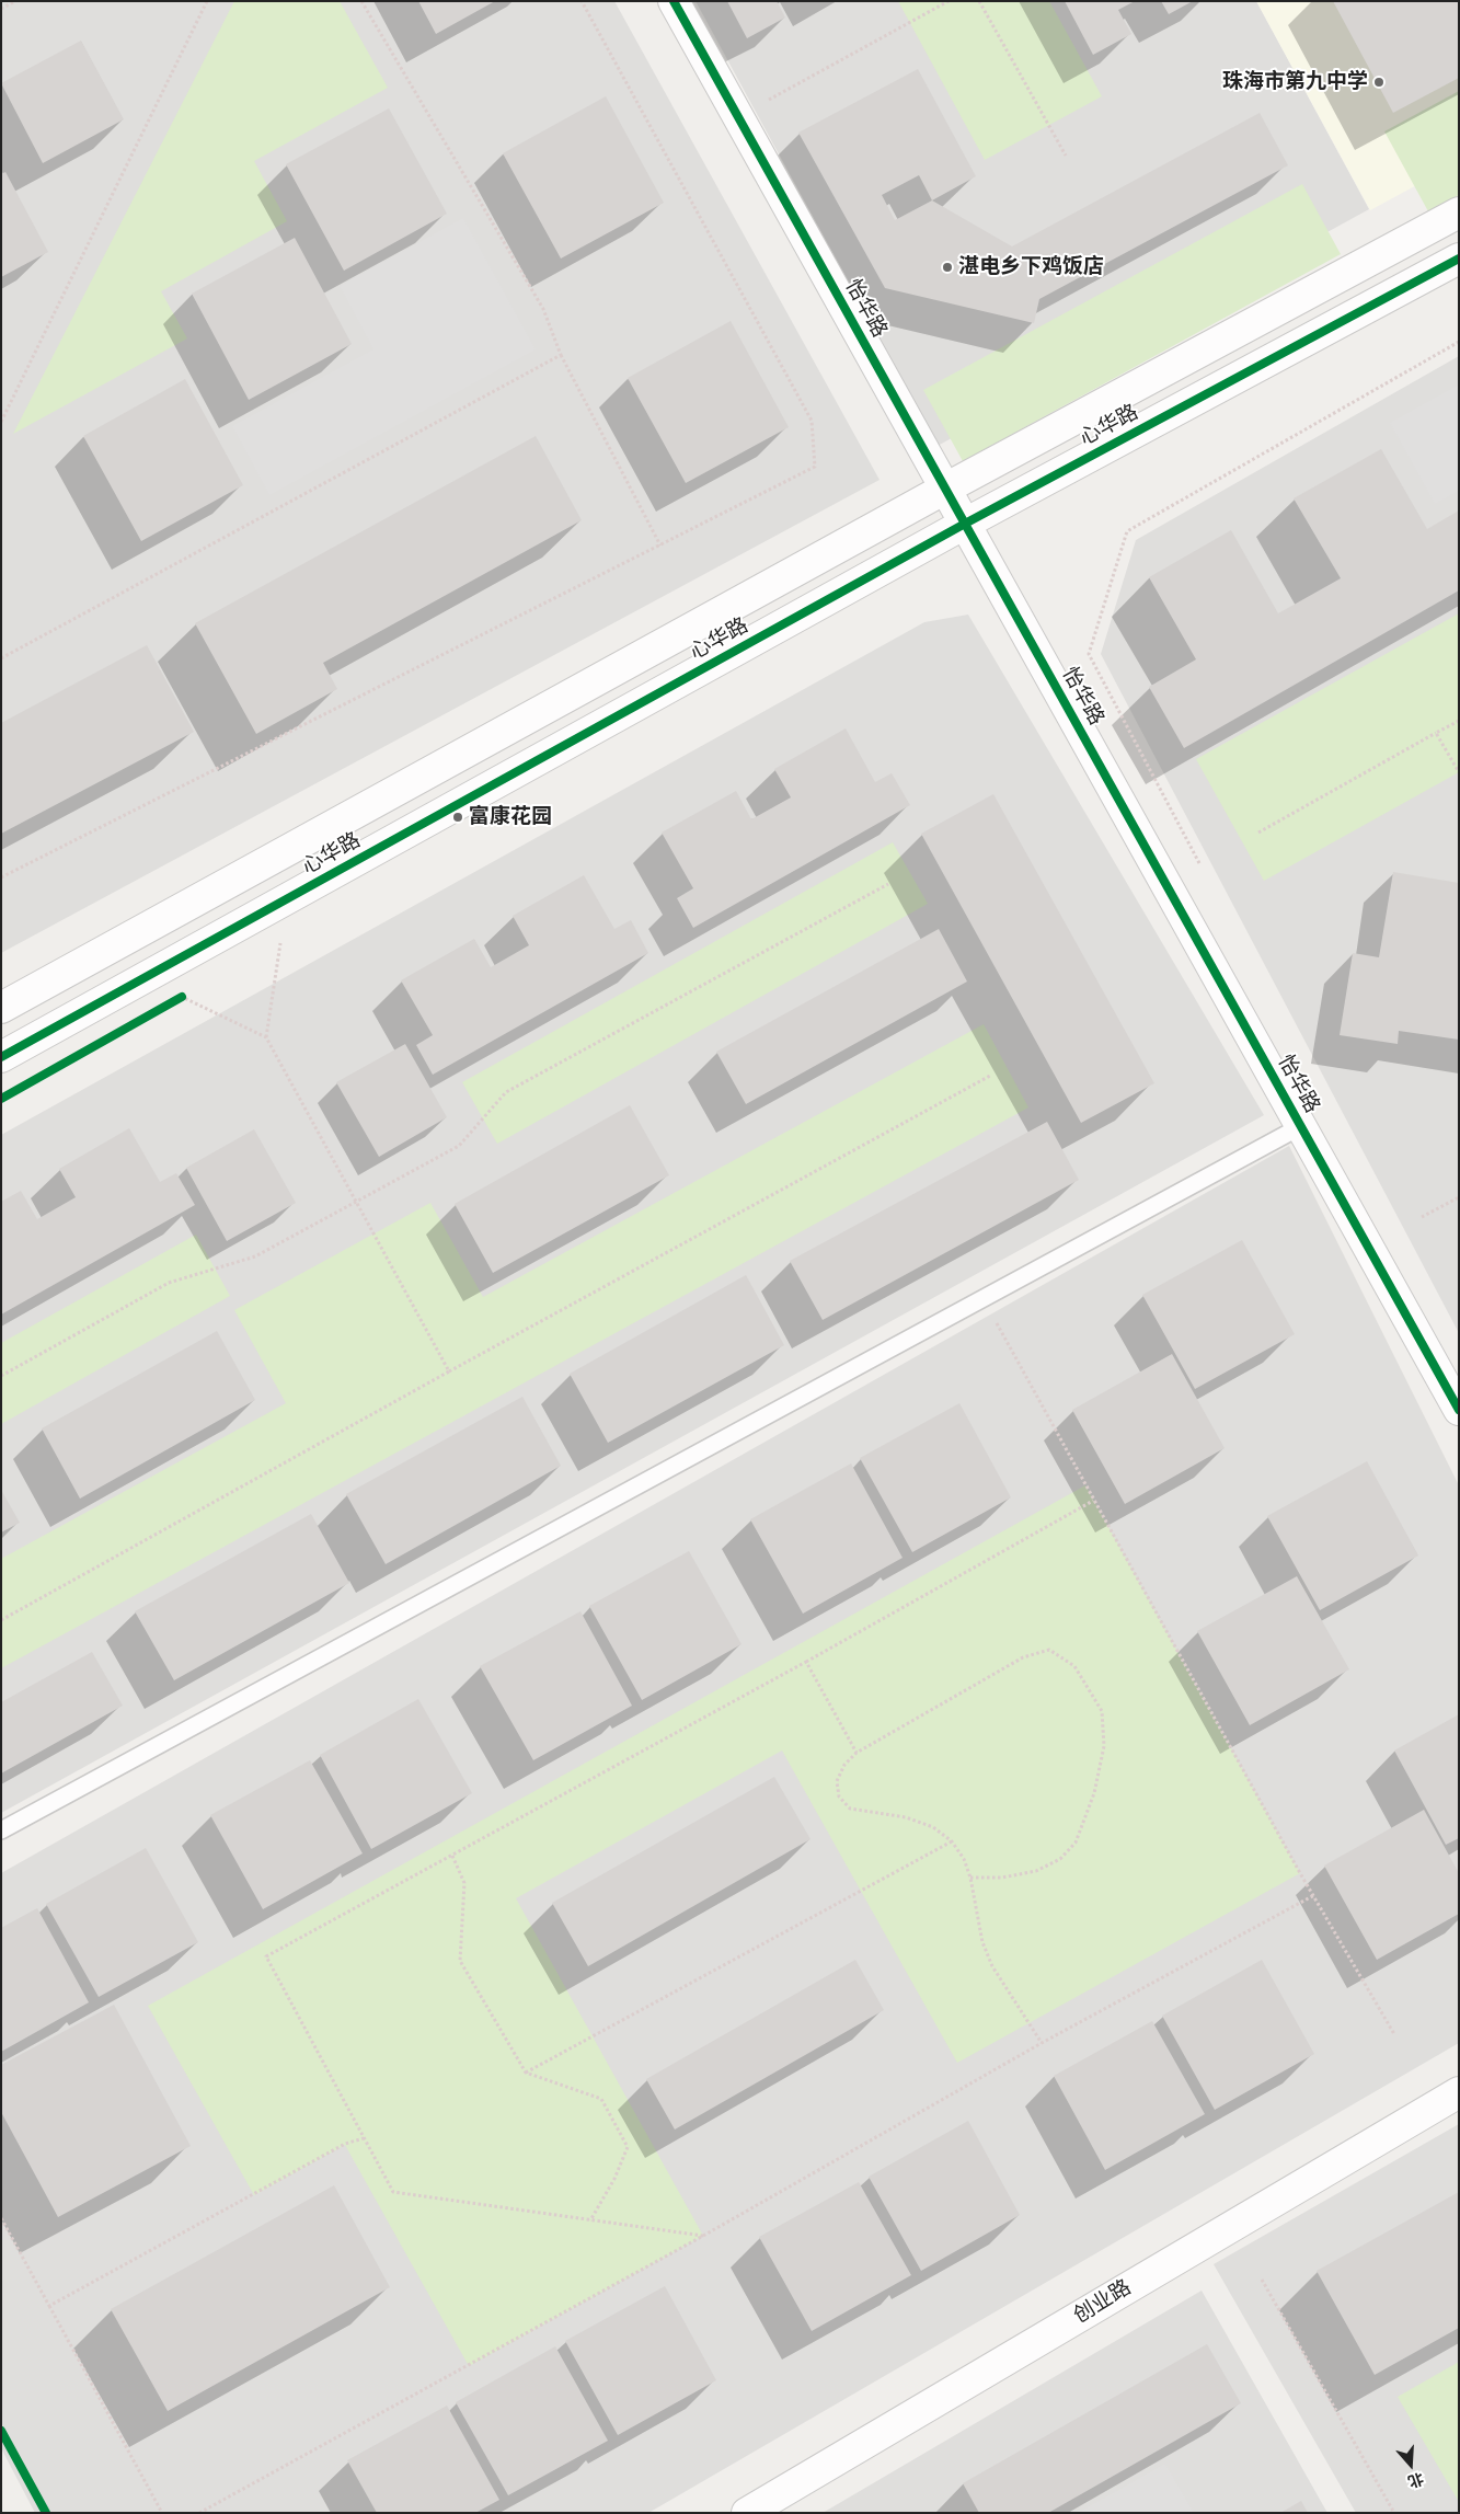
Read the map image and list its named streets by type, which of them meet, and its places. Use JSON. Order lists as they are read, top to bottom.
{
  "streets": {
    "street": ["怡华路", "心华路", "创业路"]
  },
  "crossings": [
    ["怡华路", "心华路"]
  ],
  "places": ["珠海市第九中学", "湛电乡下鸡饭店", "富康花园"],
  "north": "bottom"
}
